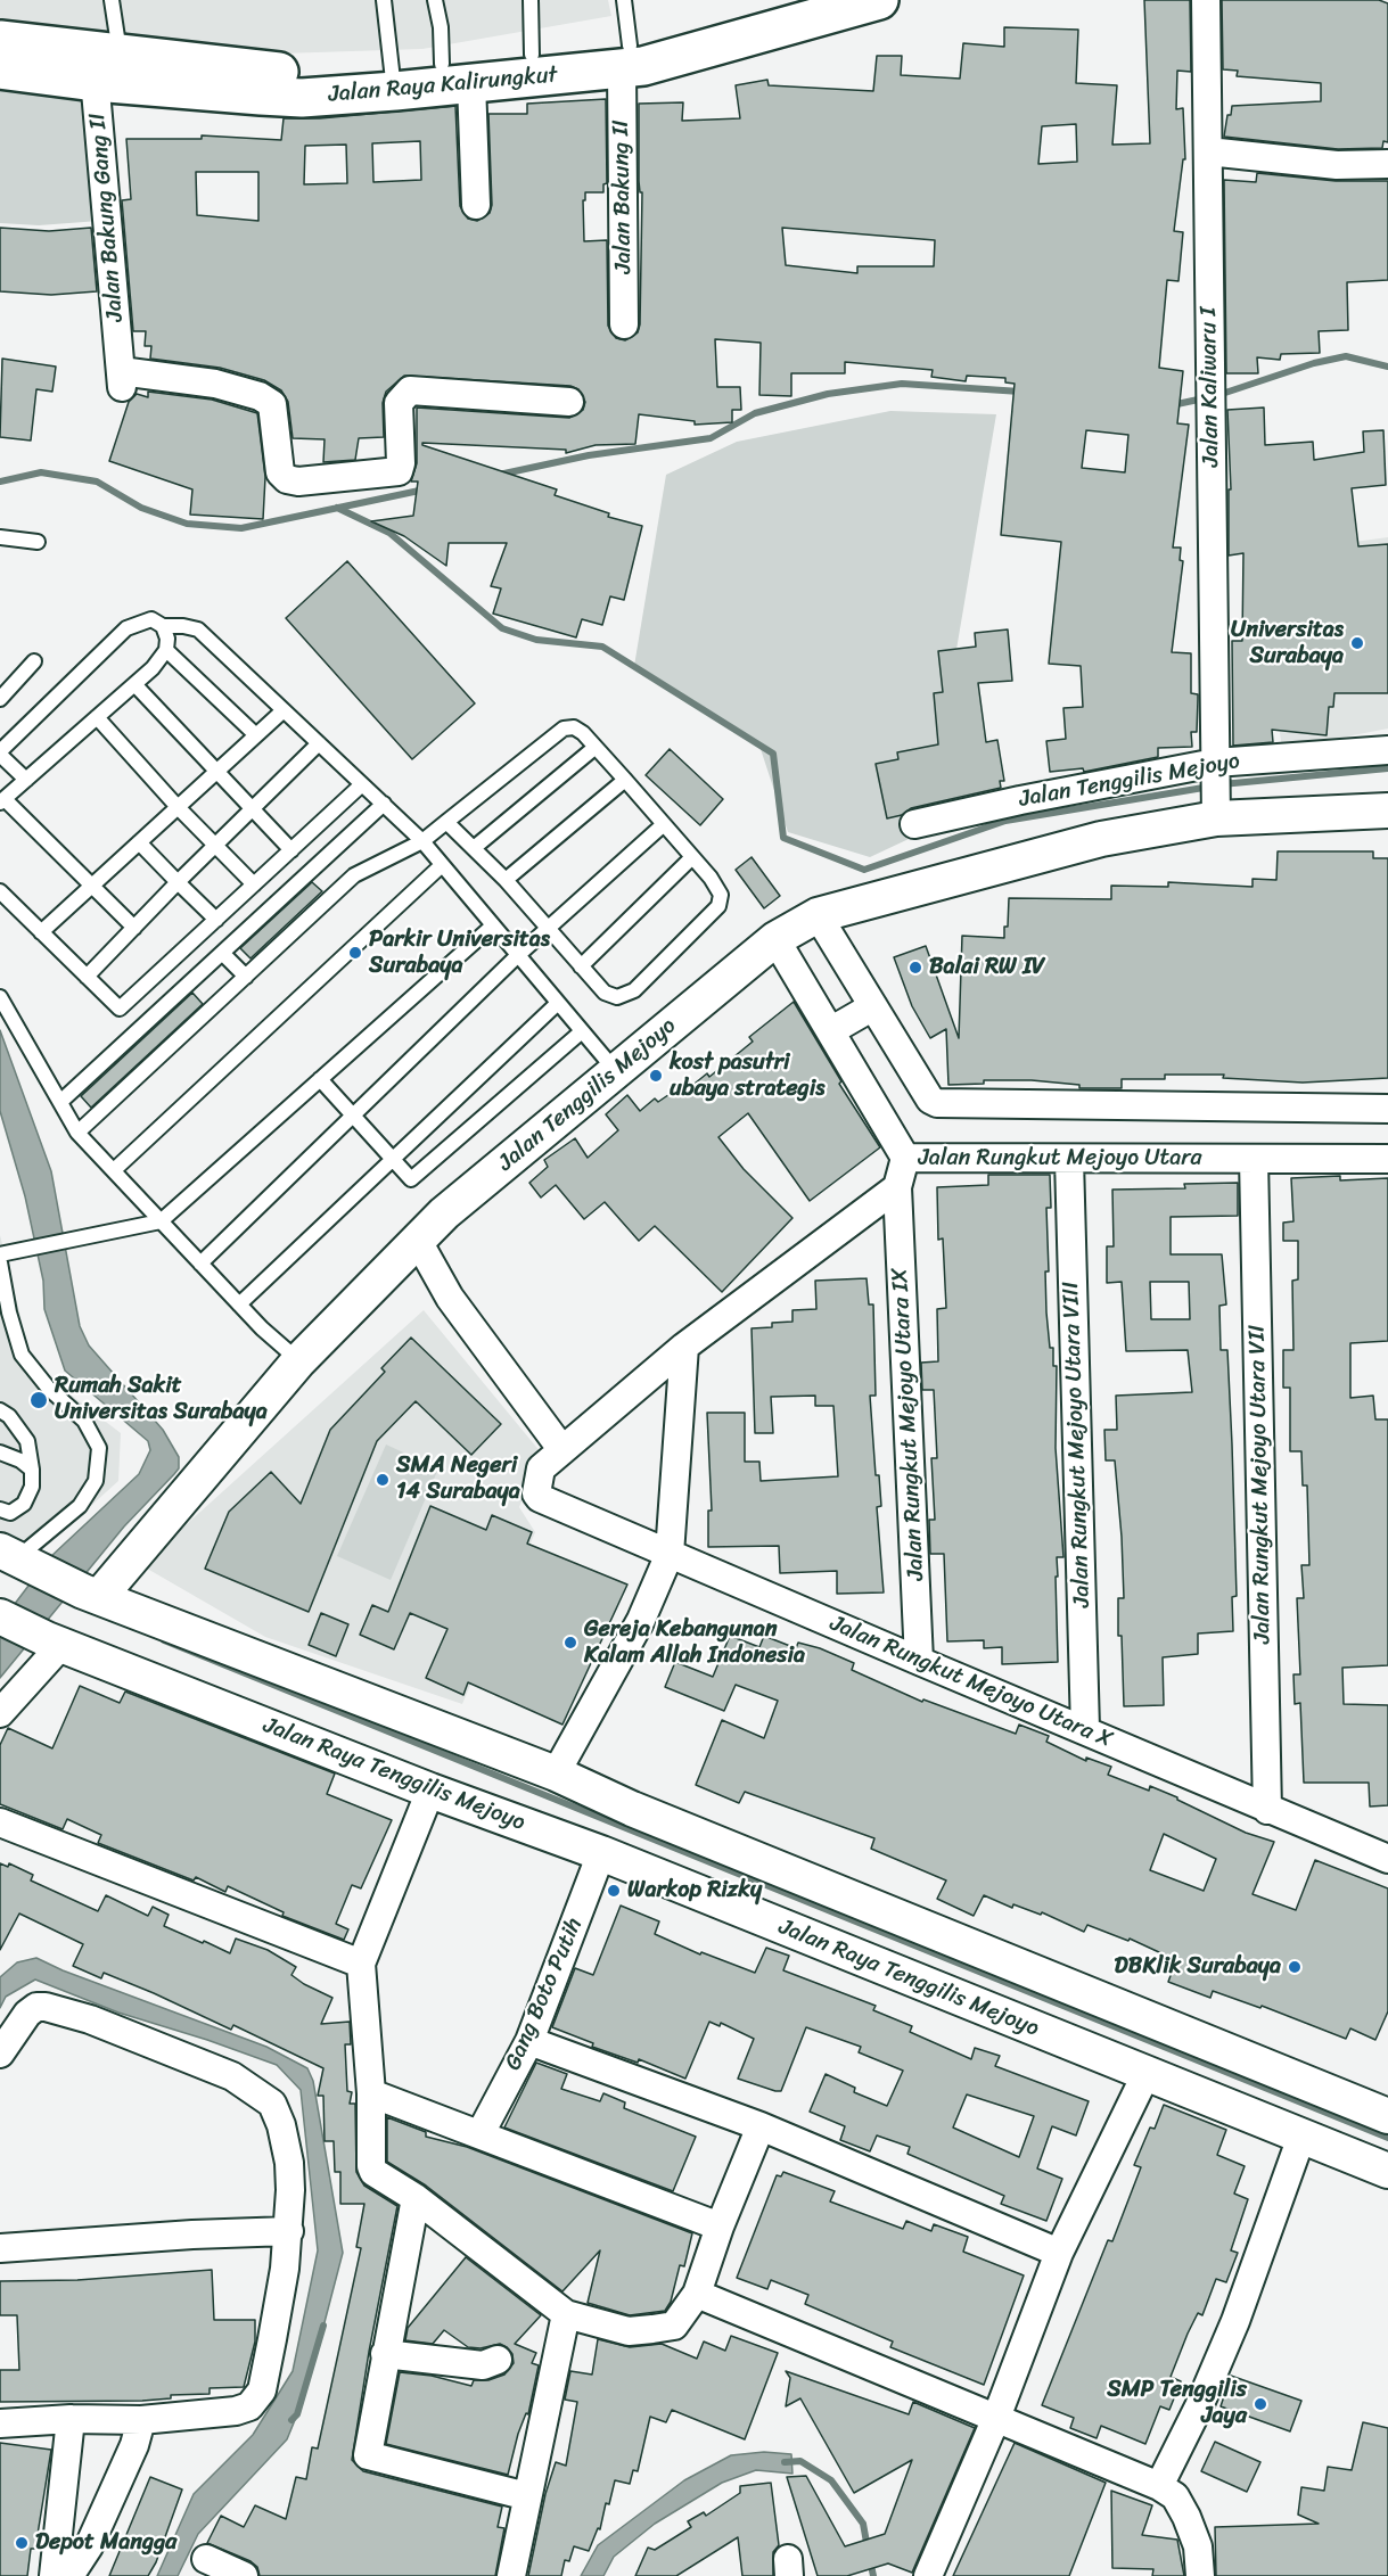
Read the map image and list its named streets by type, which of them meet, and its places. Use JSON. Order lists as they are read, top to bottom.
{
  "streets": {
    "main road": ["Jalan Raya Kalirungkut"],
    "street": [
      "Jalan Bakung II",
      "Jalan Bakung Gang II",
      "Jalan Kaliwaru I",
      "Jalan Tenggilis Mejoyo",
      "Jalan Rungkut Mejoyo Utara",
      "Jalan Rungkut Mejoyo Utara IX",
      "Jalan Rungkut Mejoyo Utara VIII",
      "Jalan Rungkut Mejoyo Utara VII",
      "Jalan Rungkut Mejoyo Utara X",
      "Jalan Raya Tenggilis Mejoyo",
      "Gang Boto Putih"
    ]
  },
  "crossings": [
    ["Jalan Raya Kalirungkut", "Jalan Bakung II"],
    ["Jalan Raya Kalirungkut", "Jalan Bakung Gang II"],
    ["Jalan Kaliwaru I", "Jalan Tenggilis Mejoyo"],
    ["Jalan Tenggilis Mejoyo", "Jalan Rungkut Mejoyo Utara"],
    ["Jalan Tenggilis Mejoyo", "Jalan Raya Tenggilis Mejoyo"],
    ["Jalan Rungkut Mejoyo Utara", "Jalan Rungkut Mejoyo Utara VIII"],
    ["Jalan Rungkut Mejoyo Utara", "Jalan Rungkut Mejoyo Utara VII"],
    ["Jalan Rungkut Mejoyo Utara IX", "Jalan Rungkut Mejoyo Utara X"],
    ["Jalan Rungkut Mejoyo Utara VIII", "Jalan Rungkut Mejoyo Utara X"],
    ["Jalan Rungkut Mejoyo Utara VII", "Jalan Rungkut Mejoyo Utara X"],
    ["Jalan Raya Tenggilis Mejoyo", "Gang Boto Putih"]
  ],
  "places": [
    "Universitas Surabaya",
    "Parkir Universitas Surabaya",
    "Balai RW IV",
    "kost pasutri ubaya strategis",
    "Rumah Sakit Universitas Surabaya",
    "SMA Negeri 14 Surabaya",
    "Gereja Kebangunan Kalam Allah Indonesia",
    "Warkop Rizky",
    "DBKlik Surabaya",
    "SMP Tenggilis Jaya",
    "Depot Mangga"
  ]
}
